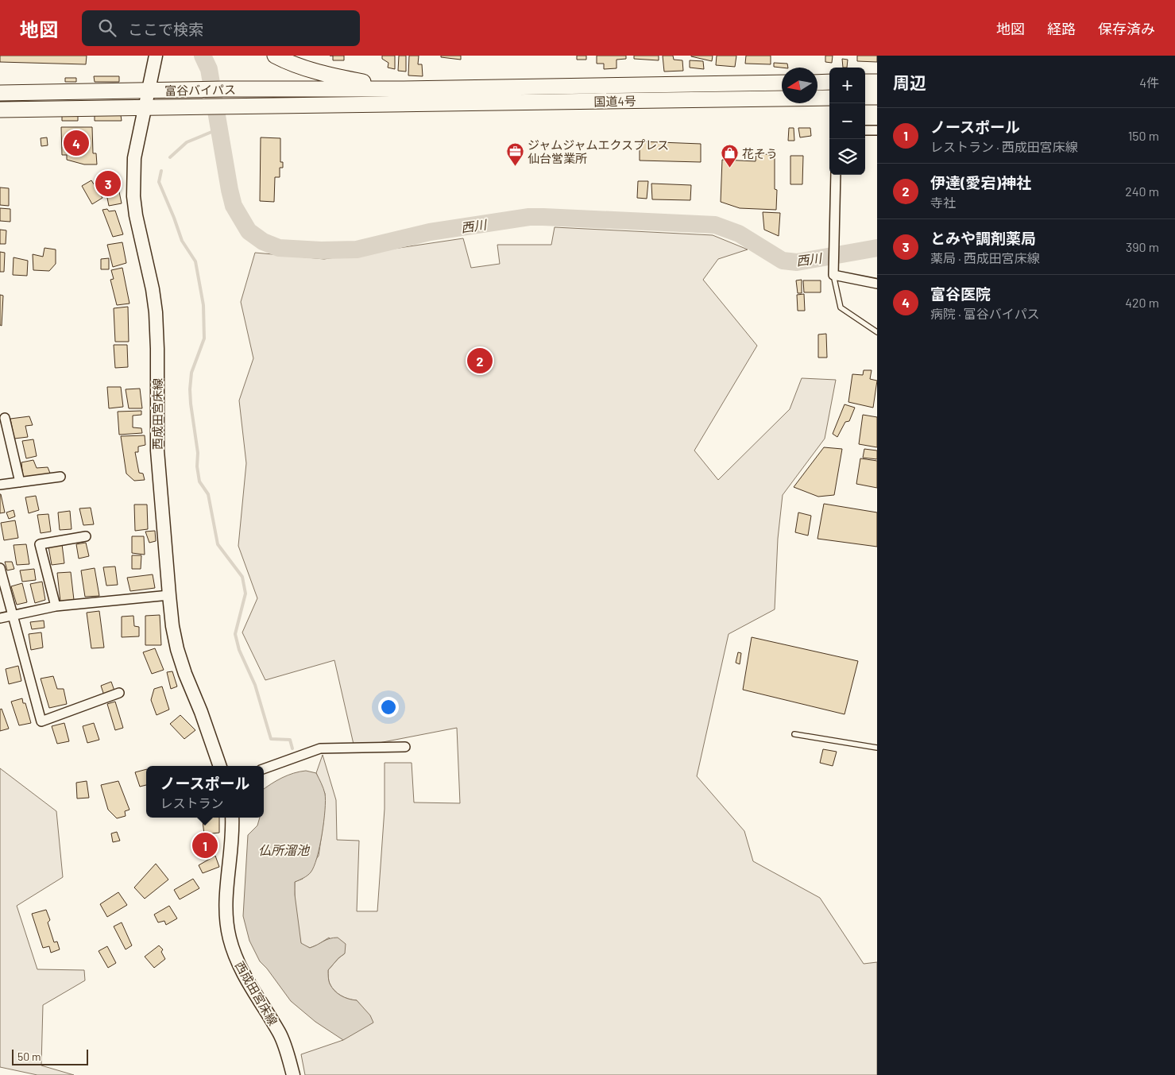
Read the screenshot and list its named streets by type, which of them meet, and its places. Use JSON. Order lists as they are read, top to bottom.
{
  "streets": {
    "highway": ["富谷バイパス", "国道4号"],
    "main road": ["西成田宮床線"]
  },
  "crossings": [
    ["富谷バイパス", "国道4号"],
    ["富谷バイパス", "西成田宮床線"]
  ],
  "water": ["西川", "仏所溜池"],
  "places": {
    "office": ["ジャムジャムエクスプレス 仙台営業所"],
    "shop": ["花そう"]
  },
  "scale_bar": "50 m",
  "north": "left",
  "page": {
    "header": "地図",
    "search": "ここで検索",
    "nav": ["地図", "経路", "保存済み"],
    "heading": ["周辺", "4件"],
    "map_buttons": ["+", "−"],
    "list": [
      {
        "mark": "1",
        "name": "ノースポール",
        "note": "レストラン · 西成田宮床線",
        "value": "150 m"
      },
      {
        "mark": "2",
        "name": "伊達(愛宕)神社",
        "note": "寺社",
        "value": "240 m"
      },
      {
        "mark": "3",
        "name": "とみや調剤薬局",
        "note": "薬局 · 西成田宮床線",
        "value": "390 m"
      },
      {
        "mark": "4",
        "name": "富谷医院",
        "note": "病院 · 富谷バイパス",
        "value": "420 m"
      }
    ],
    "pins": [
      "4",
      "3",
      "2",
      "1"
    ],
    "popup": ["ノースポール", "レストラン"],
    "scale": "50 m"
  }
}
